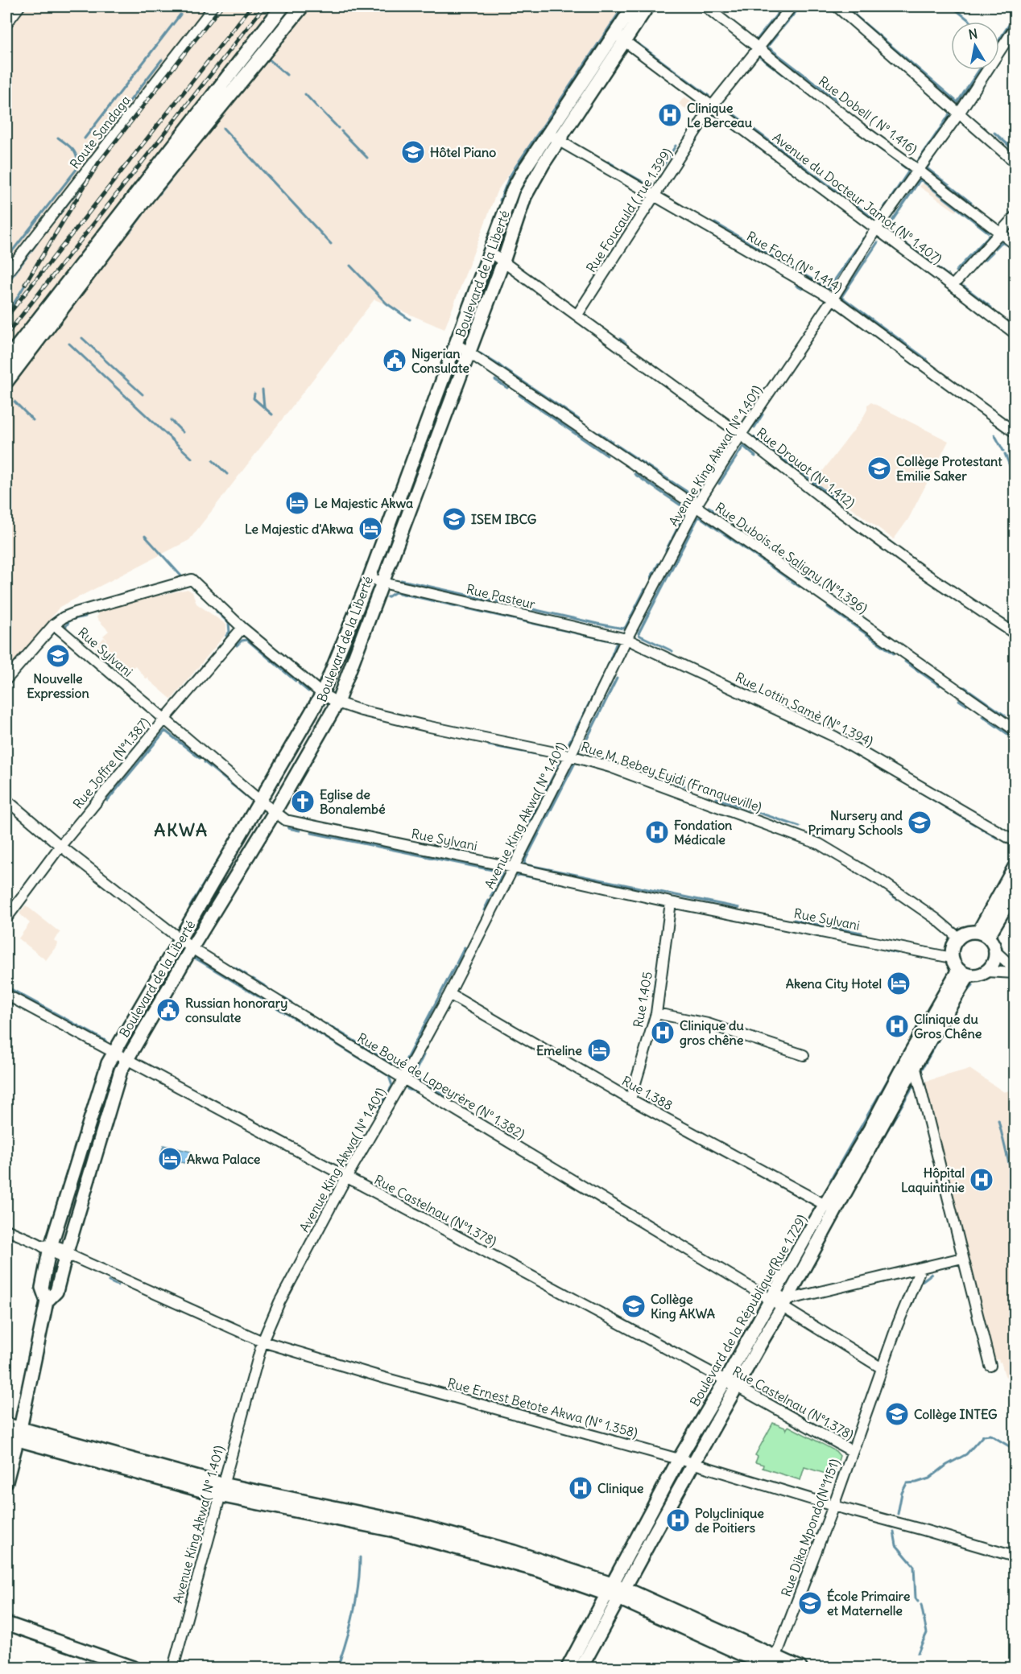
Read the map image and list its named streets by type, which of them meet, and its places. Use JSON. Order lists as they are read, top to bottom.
{
  "streets": {
    "main road": ["Boulevard de la Liberté", "Boulevard de la République(Rue 1.729)"],
    "street": [
      "Rue Dobell ( N° 1.416)",
      "Route Sandaga",
      "Avenue du Docteur Jamot (N° 1.407)",
      "Rue Foucauld ( rue 1.399)",
      "Rue Foch (N° 1.414)",
      "Avenue King Akwa( N° 1.401)",
      "Rue Drouot (N° 1.412)",
      "Rue Dubois de Saligny (N°1.396)",
      "Rue Pasteur",
      "Rue Sylvani",
      "Rue Lottin Samè (N° 1.394)",
      "Rue Joffre (N°1.387)",
      "Rue M. Bebey Eyidi (Franqueville)",
      "Rue 1.405",
      "Rue Boué de Lapeyrère (N° 1.382)",
      "Rue 1.388",
      "Rue Castelnau (N°1.378)",
      "Rue Ernest Betote Akwa (N° 1.358)",
      "Rue Dika Mpondo(N°1151)"
    ]
  },
  "crossings": [
    ["Rue Dobell ( N° 1.416)", "Rue Foucauld ( rue 1.399)"],
    ["Rue Dobell ( N° 1.416)", "Avenue King Akwa( N° 1.401)"],
    ["Avenue du Docteur Jamot (N° 1.407)", "Rue Foucauld ( rue 1.399)"],
    ["Avenue du Docteur Jamot (N° 1.407)", "Boulevard de la Liberté"],
    ["Avenue du Docteur Jamot (N° 1.407)", "Avenue King Akwa( N° 1.401)"],
    ["Rue Foucauld ( rue 1.399)", "Rue Foch (N° 1.414)"],
    ["Rue Foucauld ( rue 1.399)", "Rue Drouot (N° 1.412)"],
    ["Rue Foch (N° 1.414)", "Boulevard de la Liberté"],
    ["Rue Foch (N° 1.414)", "Avenue King Akwa( N° 1.401)"],
    ["Boulevard de la Liberté", "Rue Drouot (N° 1.412)"],
    ["Boulevard de la Liberté", "Rue Dubois de Saligny (N°1.396)"],
    ["Boulevard de la Liberté", "Rue Pasteur"],
    ["Boulevard de la Liberté", "Rue Sylvani"],
    ["Boulevard de la Liberté", "Rue M. Bebey Eyidi (Franqueville)"],
    ["Boulevard de la Liberté", "Rue Boué de Lapeyrère (N° 1.382)"],
    ["Boulevard de la Liberté", "Rue Castelnau (N°1.378)"],
    ["Boulevard de la Liberté", "Rue Ernest Betote Akwa (N° 1.358)"],
    ["Avenue King Akwa( N° 1.401)", "Rue Drouot (N° 1.412)"],
    ["Avenue King Akwa( N° 1.401)", "Rue Dubois de Saligny (N°1.396)"],
    ["Avenue King Akwa( N° 1.401)", "Rue Pasteur"],
    ["Avenue King Akwa( N° 1.401)", "Rue Sylvani"],
    ["Avenue King Akwa( N° 1.401)", "Rue Lottin Samè (N° 1.394)"],
    ["Avenue King Akwa( N° 1.401)", "Rue M. Bebey Eyidi (Franqueville)"],
    ["Avenue King Akwa( N° 1.401)", "Rue Boué de Lapeyrère (N° 1.382)"],
    ["Avenue King Akwa( N° 1.401)", "Rue 1.388"],
    ["Avenue King Akwa( N° 1.401)", "Rue Castelnau (N°1.378)"],
    ["Avenue King Akwa( N° 1.401)", "Rue Ernest Betote Akwa (N° 1.358)"],
    ["Rue Pasteur", "Rue Lottin Samè (N° 1.394)"],
    ["Rue Sylvani", "Rue Joffre (N°1.387)"],
    ["Rue Sylvani", "Rue M. Bebey Eyidi (Franqueville)"],
    ["Rue Sylvani", "Rue 1.405"],
    ["Rue Sylvani", "Boulevard de la République(Rue 1.729)"],
    ["Rue Joffre (N°1.387)", "Rue M. Bebey Eyidi (Franqueville)"],
    ["Rue Joffre (N°1.387)", "Rue Boué de Lapeyrère (N° 1.382)"],
    ["Rue M. Bebey Eyidi (Franqueville)", "Boulevard de la République(Rue 1.729)"],
    ["Rue 1.405", "Rue 1.388"],
    ["Rue Boué de Lapeyrère (N° 1.382)", "Boulevard de la République(Rue 1.729)"],
    ["Rue 1.388", "Boulevard de la République(Rue 1.729)"],
    ["Rue Castelnau (N°1.378)", "Boulevard de la République(Rue 1.729)"],
    ["Rue Castelnau (N°1.378)", "Rue Dika Mpondo(N°1151)"],
    ["Boulevard de la République(Rue 1.729)", "Rue Ernest Betote Akwa (N° 1.358)"],
    ["Rue Ernest Betote Akwa (N° 1.358)", "Rue Dika Mpondo(N°1151)"]
  ],
  "districts": ["AKWA"],
  "places": {
    "hospital": [
      "Clinique Le Berceau",
      "Fondation Médicale",
      "Clinique du Gros Chêne",
      "Clinique du gros chêne",
      "Hôpital Laquintinie",
      "Clinique",
      "Polyclinique de Poitiers"
    ],
    "school or university": [
      "Hôtel Piano",
      "Collège Protestant Emilie Saker",
      "ISEM IBCG",
      "Nouvelle Expression",
      "Nursery and Primary Schools",
      "Collège King AKWA",
      "Collège INTEG",
      "École Primaire et Maternelle"
    ],
    "public building": ["Nigerian Consulate", "Russian honorary consulate"],
    "hotel": [
      "Le Majestic Akwa",
      "Le Majestic d'Akwa",
      "Akena City Hotel",
      "Emeline",
      "Akwa Palace"
    ],
    "church": ["Eglise de Bonalembé"]
  },
  "north": "top"
}
